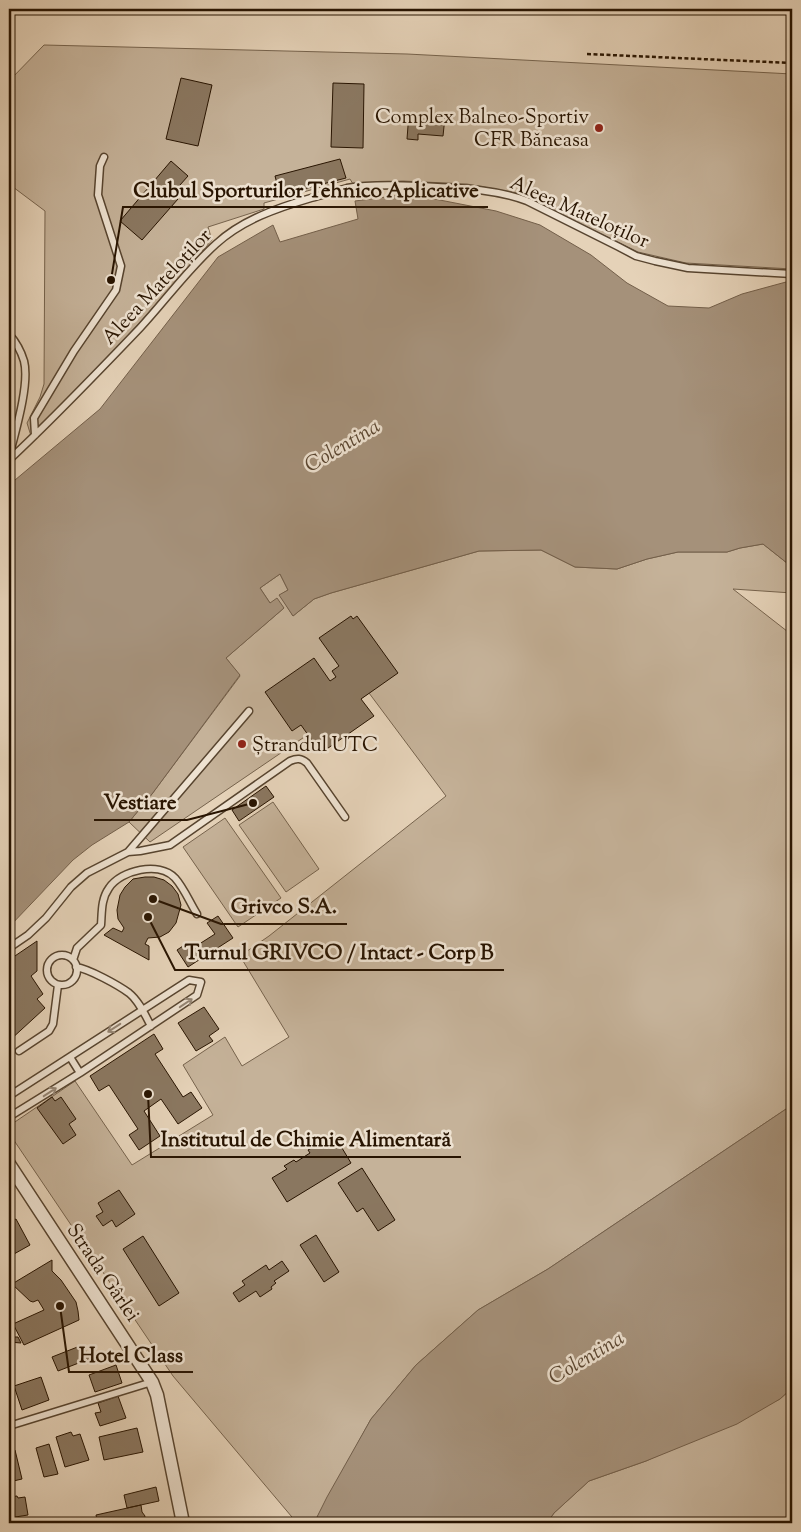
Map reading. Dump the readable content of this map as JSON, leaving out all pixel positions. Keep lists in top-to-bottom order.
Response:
{
  "streets": {
    "street": ["Strada Gârlei"],
    "lane": ["Aleea Mateloților"]
  },
  "water": ["Colentina"],
  "places": [
    "Complex Balneo-Sportiv CFR Băneasa",
    "Clubul Sporturilor Tehnico Aplicative",
    "Ștrandul UTC",
    "Vestiare",
    "Grivco S.A.",
    "Turnul GRIVCO / Intact - Corp B",
    "Institutul de Chimie Alimentară",
    "Hotel Class"
  ]
}
